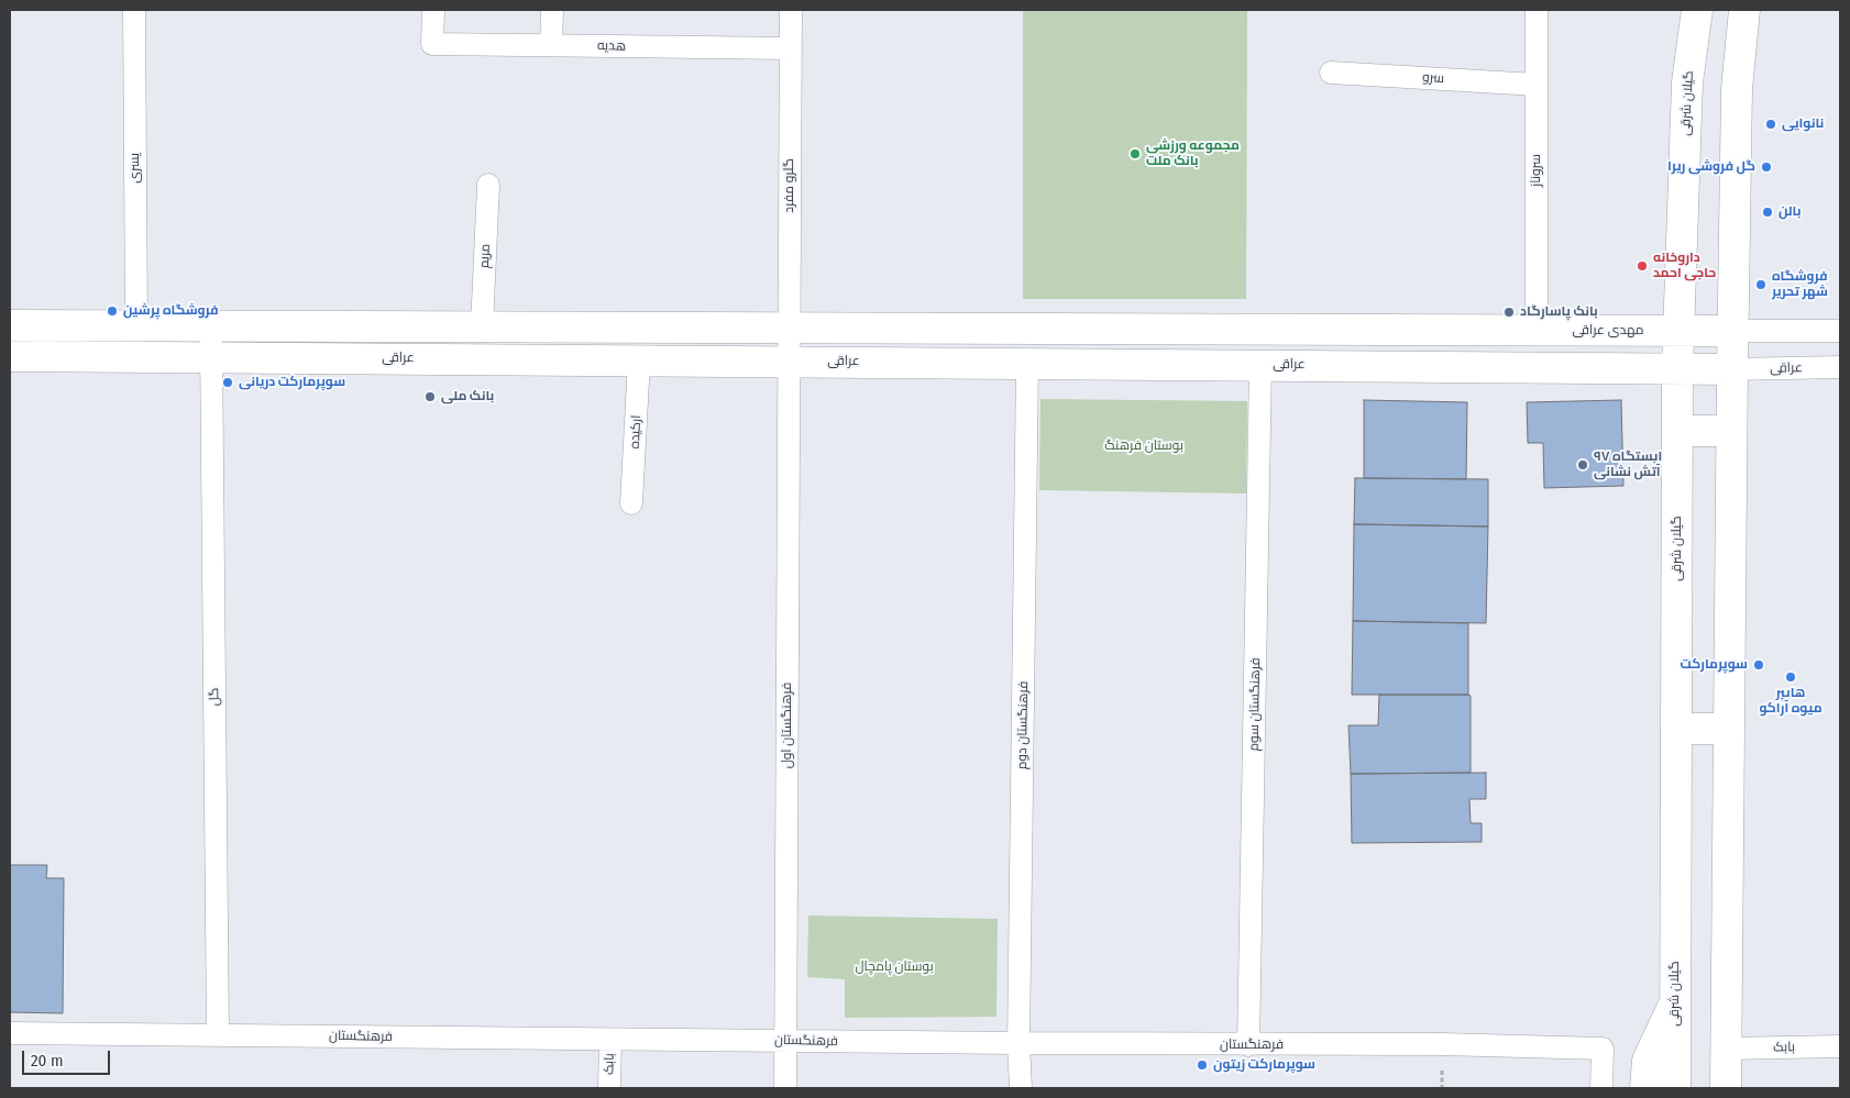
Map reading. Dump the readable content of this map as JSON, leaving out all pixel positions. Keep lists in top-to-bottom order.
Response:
{
  "streets": {
    "main road": ["گیلان شرقی", "مهدی عراقی", "عراقی"],
    "street": [
      "هدیه",
      "سرو",
      "یسری",
      "سروناز",
      "گلرو مفرد",
      "مریم",
      "ارکیده",
      "گل",
      "فرهنگستان سوم",
      "فرهنگستان اول",
      "فرهنگستان دوم",
      "فرهنگستان",
      "بابک"
    ]
  },
  "crossings": [
    ["هدیه", "گلرو مفرد"],
    ["سرو", "سروناز"],
    ["گیلان شرقی", "مهدی عراقی"],
    ["گیلان شرقی", "عراقی"],
    ["سروناز", "مهدی عراقی"],
    ["گلرو مفرد", "عراقی"],
    ["گلرو مفرد", "فرهنگستان اول"],
    ["عراقی", "ارکیده"],
    ["عراقی", "گل"],
    ["عراقی", "فرهنگستان سوم"],
    ["عراقی", "فرهنگستان اول"],
    ["عراقی", "فرهنگستان دوم"],
    ["گل", "فرهنگستان"],
    ["فرهنگستان سوم", "فرهنگستان"],
    ["فرهنگستان اول", "فرهنگستان"],
    ["فرهنگستان دوم", "فرهنگستان"],
    ["فرهنگستان", "بابک"]
  ],
  "parks": ["بوستان فرهنگ", "بوستان پامچال"],
  "places": [
    "نانوایی",
    "مجموعه ورزشی بانک ملت",
    "گل فروشی ریرا",
    "بالن",
    "داروخانه حاجی احمد",
    "فروشگاه شهر تحریر",
    "فروشگاه پرشین",
    "بانک پاسارگاد",
    "سوپرمارکت دریانی",
    "بانک ملی",
    "ایستگاه ۹۷ آتش نشانی",
    "سوپرمارکت",
    "هایپر میوه آراکو",
    "سوپرمارکت زیتون"
  ],
  "scale_bar": "20 m"
}
